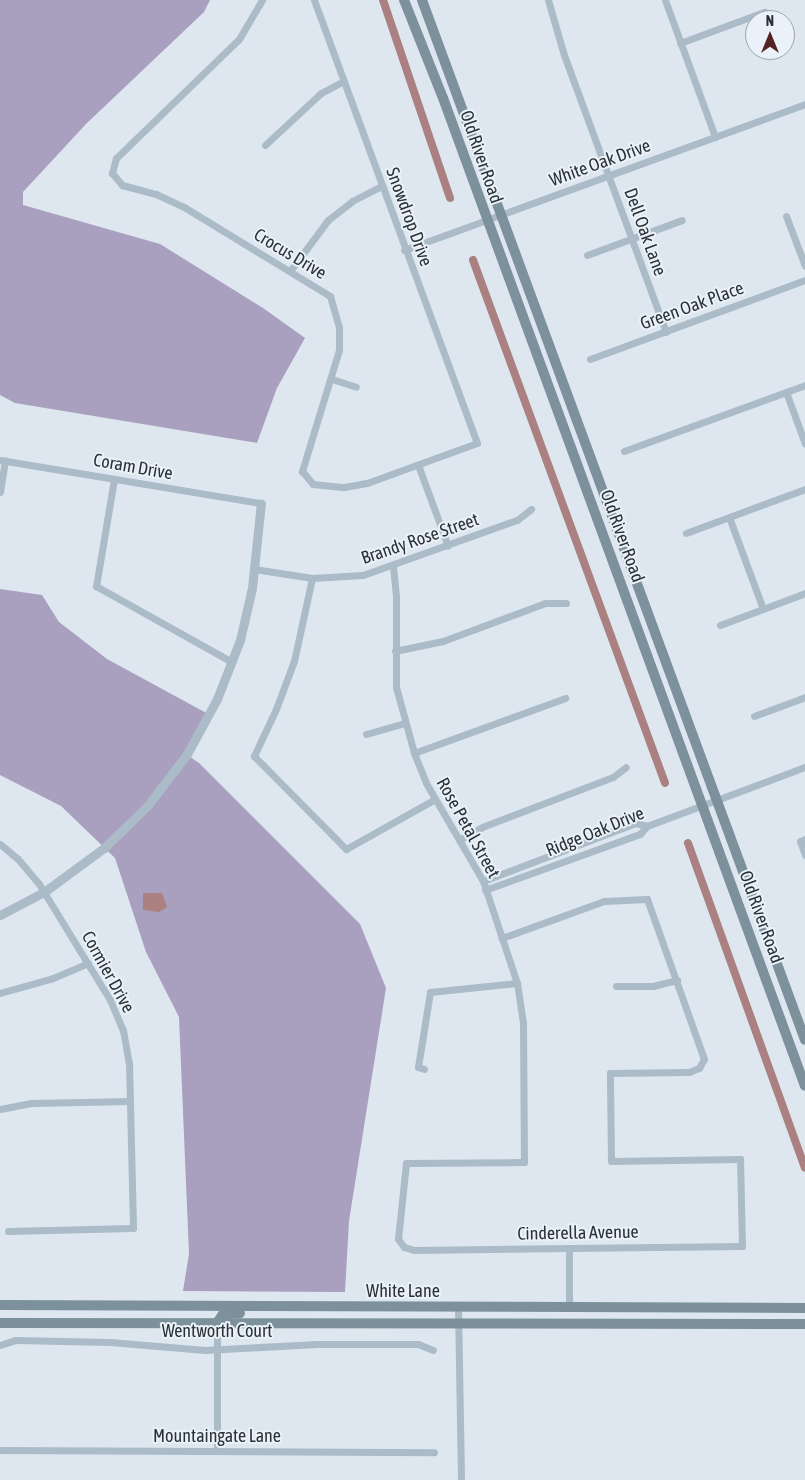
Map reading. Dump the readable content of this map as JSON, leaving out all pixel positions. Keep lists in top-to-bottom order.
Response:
{
  "streets": {
    "main road": ["Old River Road", "White Lane"],
    "street": [
      "White Oak Drive",
      "Snowdrop Drive",
      "Dell Oak Lane",
      "Crocus Drive",
      "Green Oak Place",
      "Coram Drive",
      "Brandy Rose Street",
      "Rose Petal Street",
      "Ridge Oak Drive",
      "Cormier Drive",
      "Cinderella Avenue",
      "Wentworth Court",
      "Mountaingate Lane"
    ]
  },
  "crossings": [
    ["Old River Road", "White Oak Drive"],
    ["Old River Road", "Ridge Oak Drive"],
    ["White Oak Drive", "Snowdrop Drive"],
    ["White Oak Drive", "Dell Oak Lane"],
    ["Snowdrop Drive", "Crocus Drive"],
    ["Dell Oak Lane", "Green Oak Place"],
    ["Brandy Rose Street", "Rose Petal Street"],
    ["Rose Petal Street", "Ridge Oak Drive"],
    ["Rose Petal Street", "Cinderella Avenue"]
  ],
  "north": "top"
}
